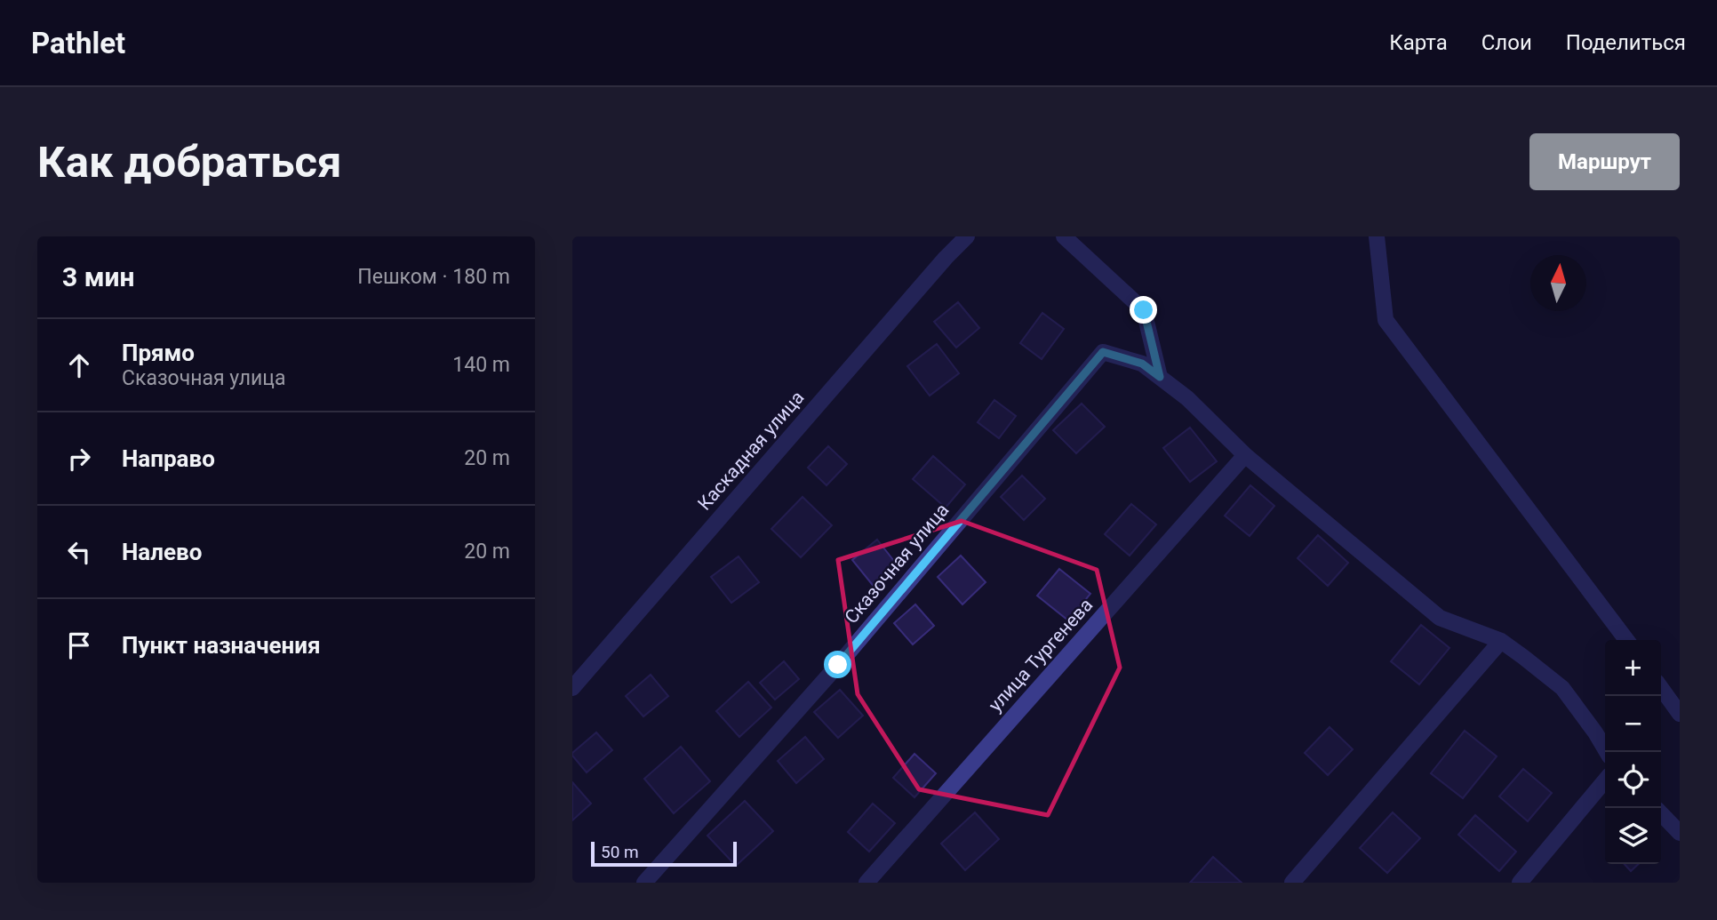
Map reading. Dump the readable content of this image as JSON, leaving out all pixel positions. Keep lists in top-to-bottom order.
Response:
{
  "streets": {
    "street": ["Каскадная улица", "Сказочная улица", "улица Тургенева"]
  },
  "scale_bar": "50 m",
  "north": "top",
  "page": {
    "header": "Pathlet",
    "nav": ["Карта", "Слои", "Поделиться"],
    "buttons": "Маршрут",
    "title": "Как добраться",
    "heading": ["3 мин", "Пешком · 180 m"],
    "list": [
      ["Прямо", "Сказочная улица", "140 m"],
      ["Направо", "20 m"],
      ["Налево", "20 m"],
      "Пункт назначения"
    ],
    "map_buttons": ["+", "−"],
    "scale": "50 m"
  }
}
